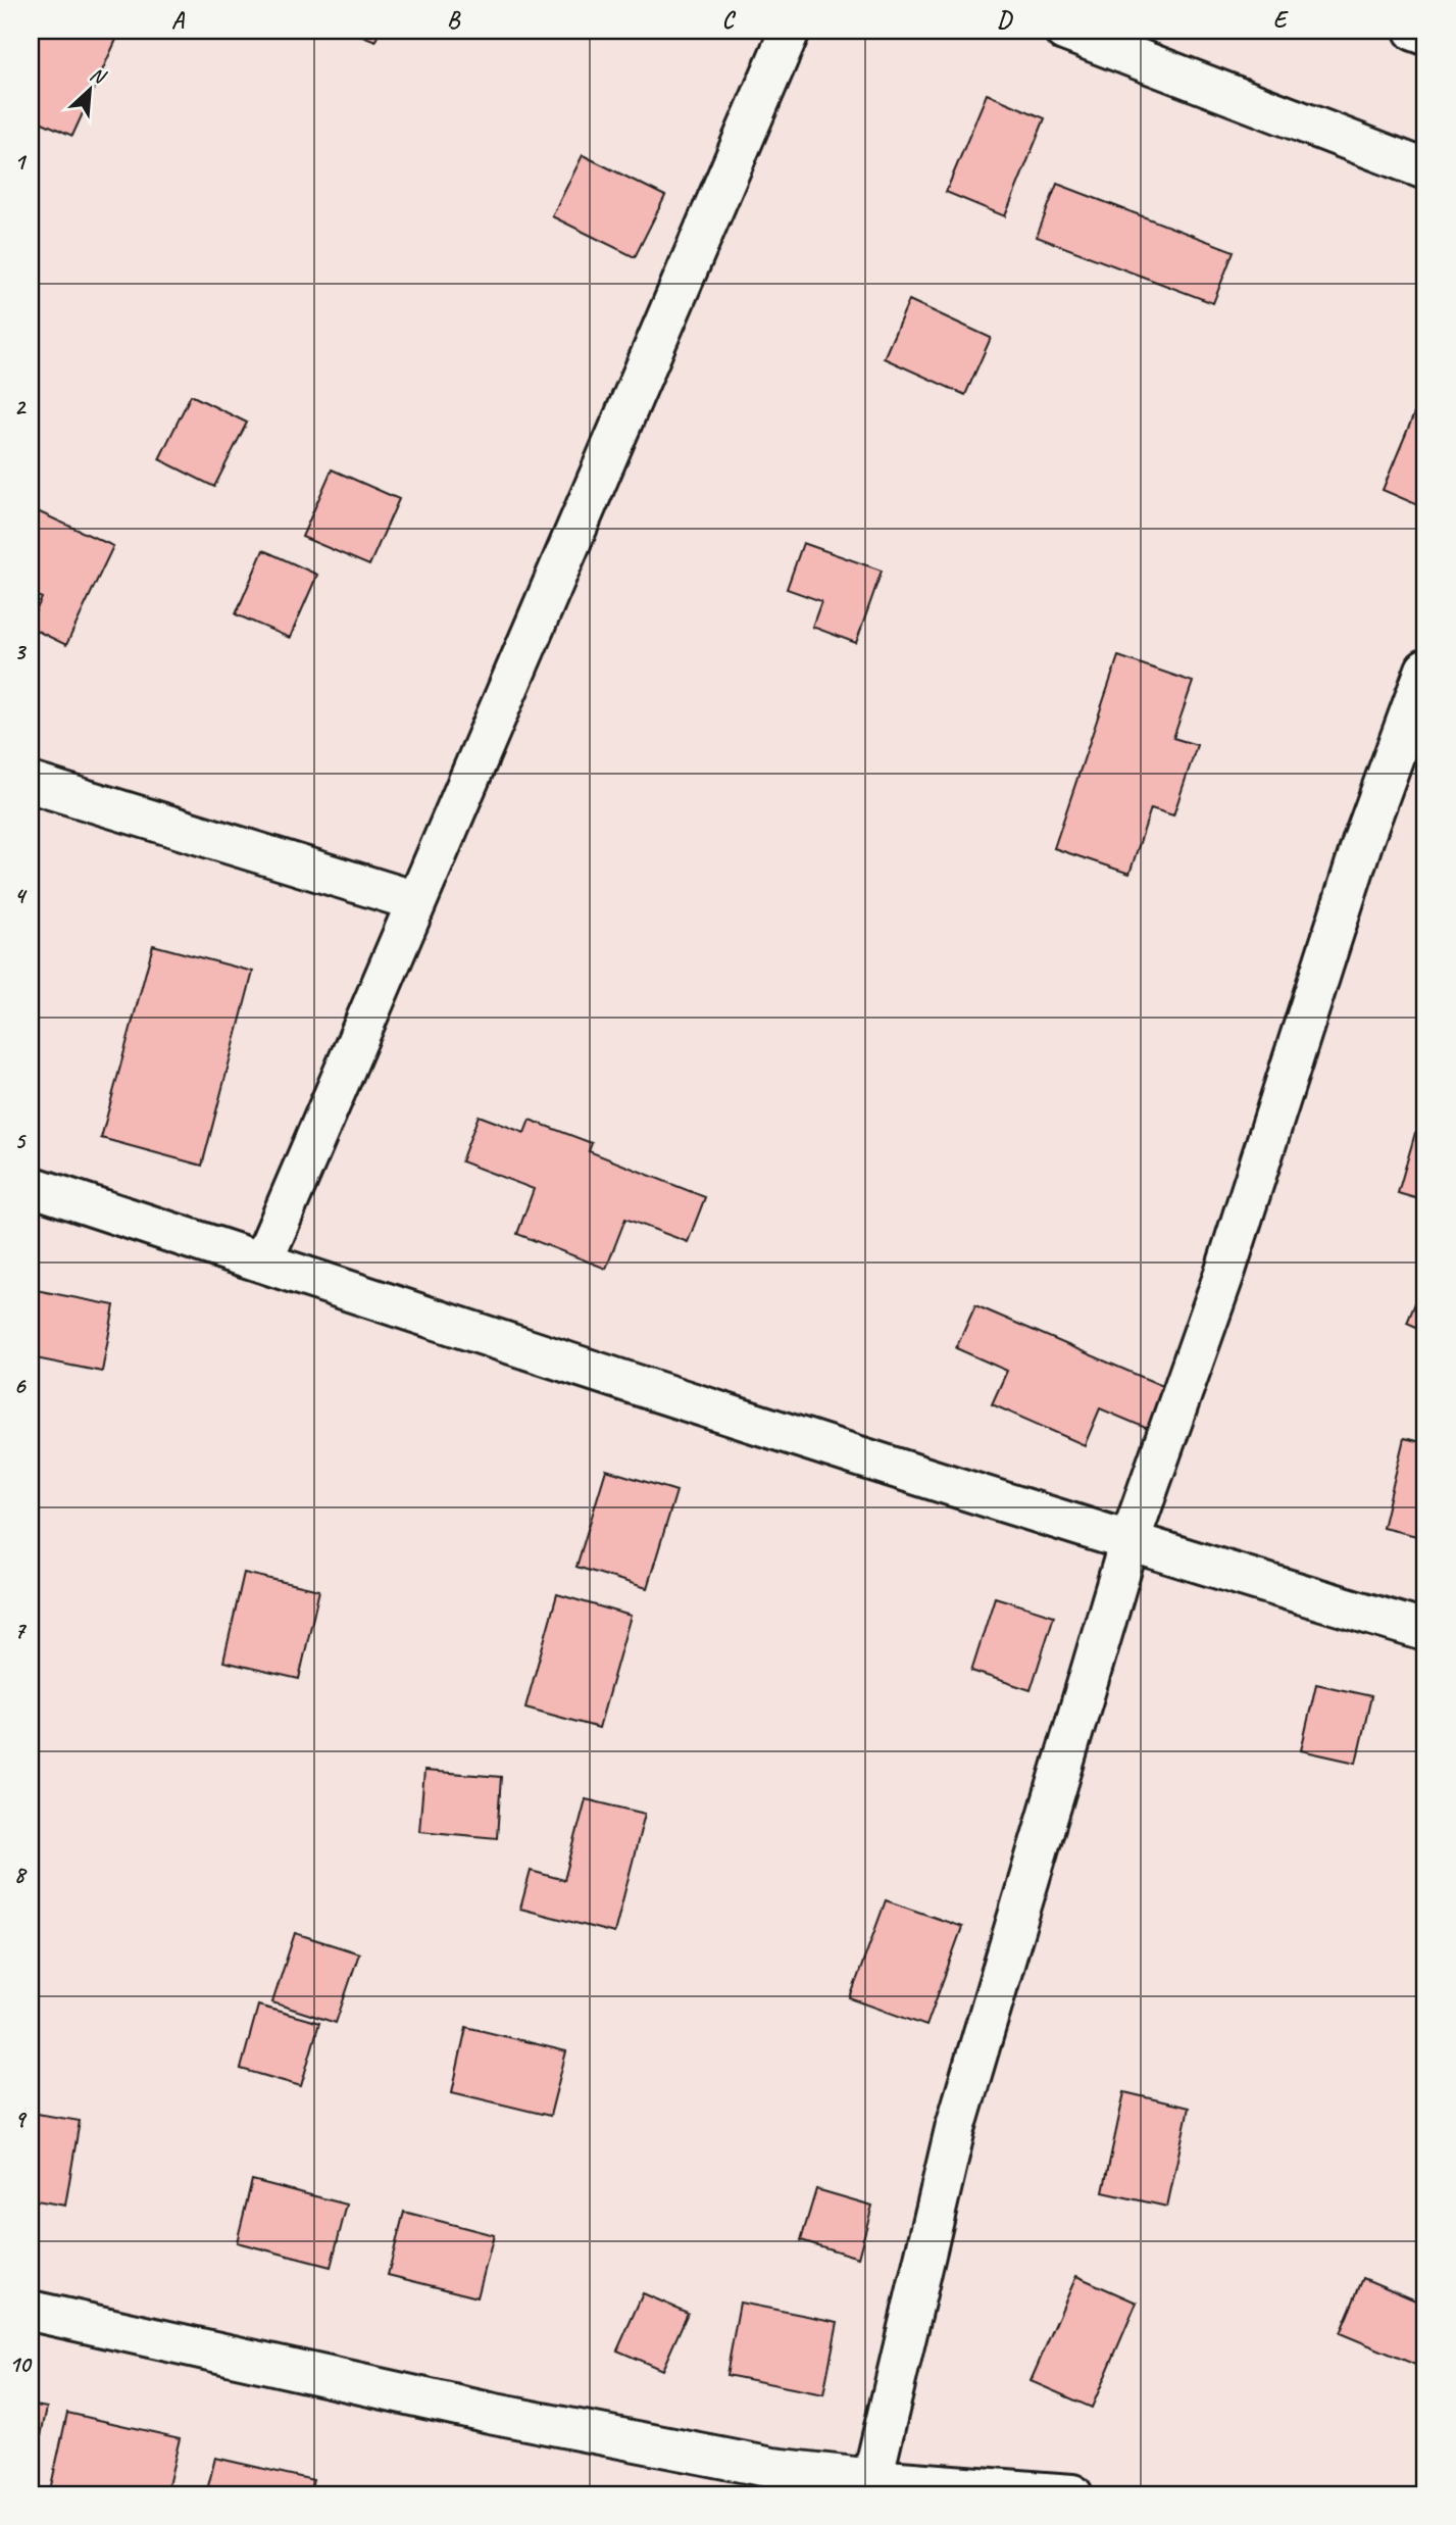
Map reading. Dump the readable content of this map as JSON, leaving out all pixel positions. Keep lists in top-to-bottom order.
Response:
{
  "north": "top right",
  "grid": {
    "columns": [
      "A",
      "B",
      "C",
      "D",
      "E"
    ],
    "rows": [
      "1",
      "2",
      "3",
      "4",
      "5",
      "6",
      "7",
      "8",
      "9",
      "10"
    ]
  }
}
